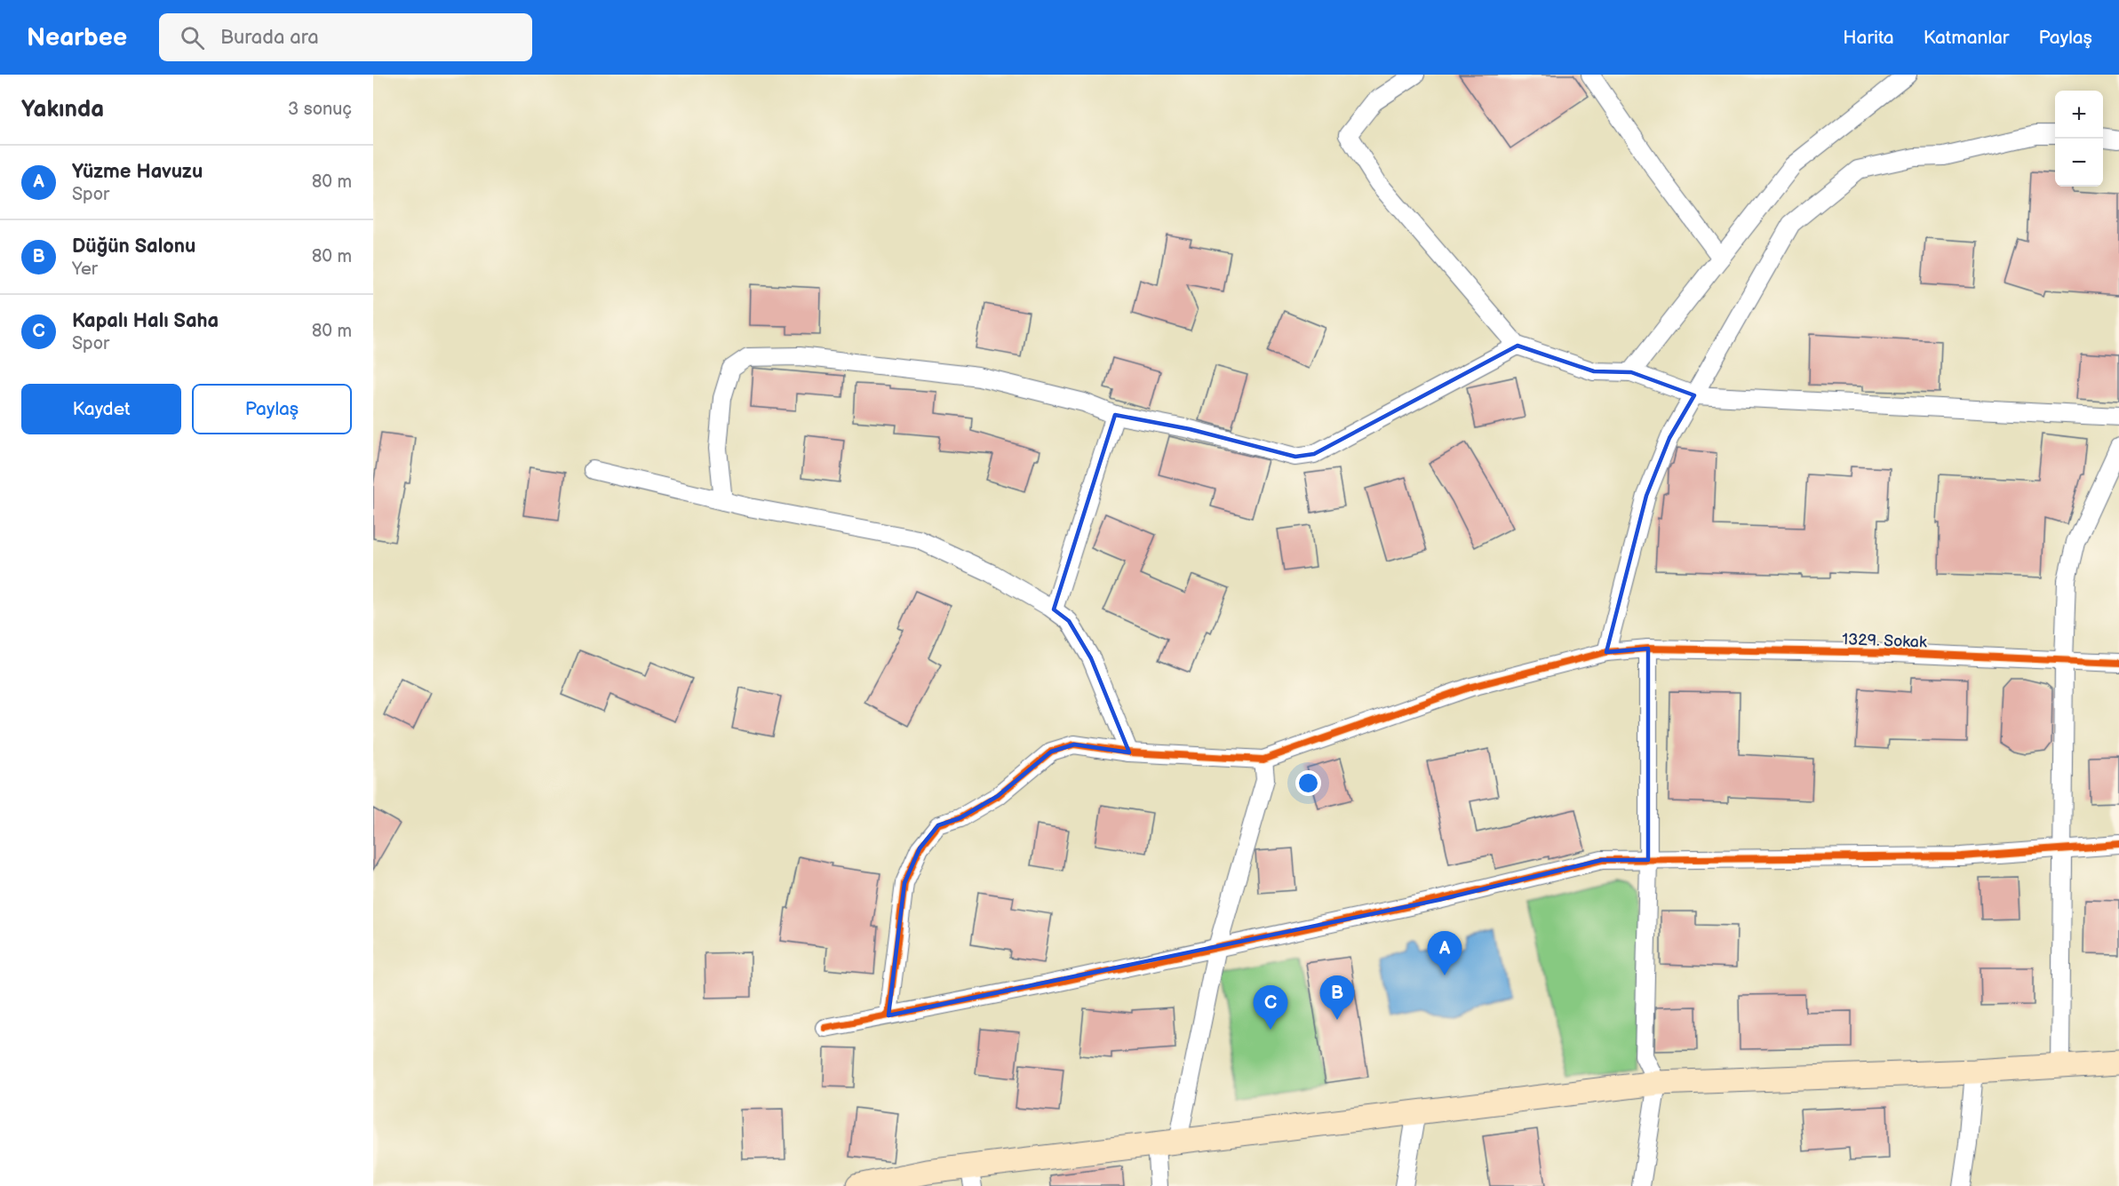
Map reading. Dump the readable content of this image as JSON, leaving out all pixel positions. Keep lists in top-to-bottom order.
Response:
{
  "streets": {
    "street": ["1329. Sokak"]
  },
  "page": {
    "header": "Nearbee",
    "search": "Burada ara",
    "nav": ["Harita", "Katmanlar", "Paylaş"],
    "heading": ["Yakında", "3 sonuç"],
    "map_buttons": ["+", "−"],
    "list": [
      {
        "mark": "A",
        "name": "Yüzme Havuzu",
        "note": "Spor",
        "value": "80 m"
      },
      {
        "mark": "B",
        "name": "Düğün Salonu",
        "note": "Yer",
        "value": "80 m"
      },
      {
        "mark": "C",
        "name": "Kapalı Halı Saha",
        "note": "Spor",
        "value": "80 m"
      }
    ],
    "buttons": ["Kaydet", "Paylaş"],
    "pins": ["A", "B", "C"]
  }
}
